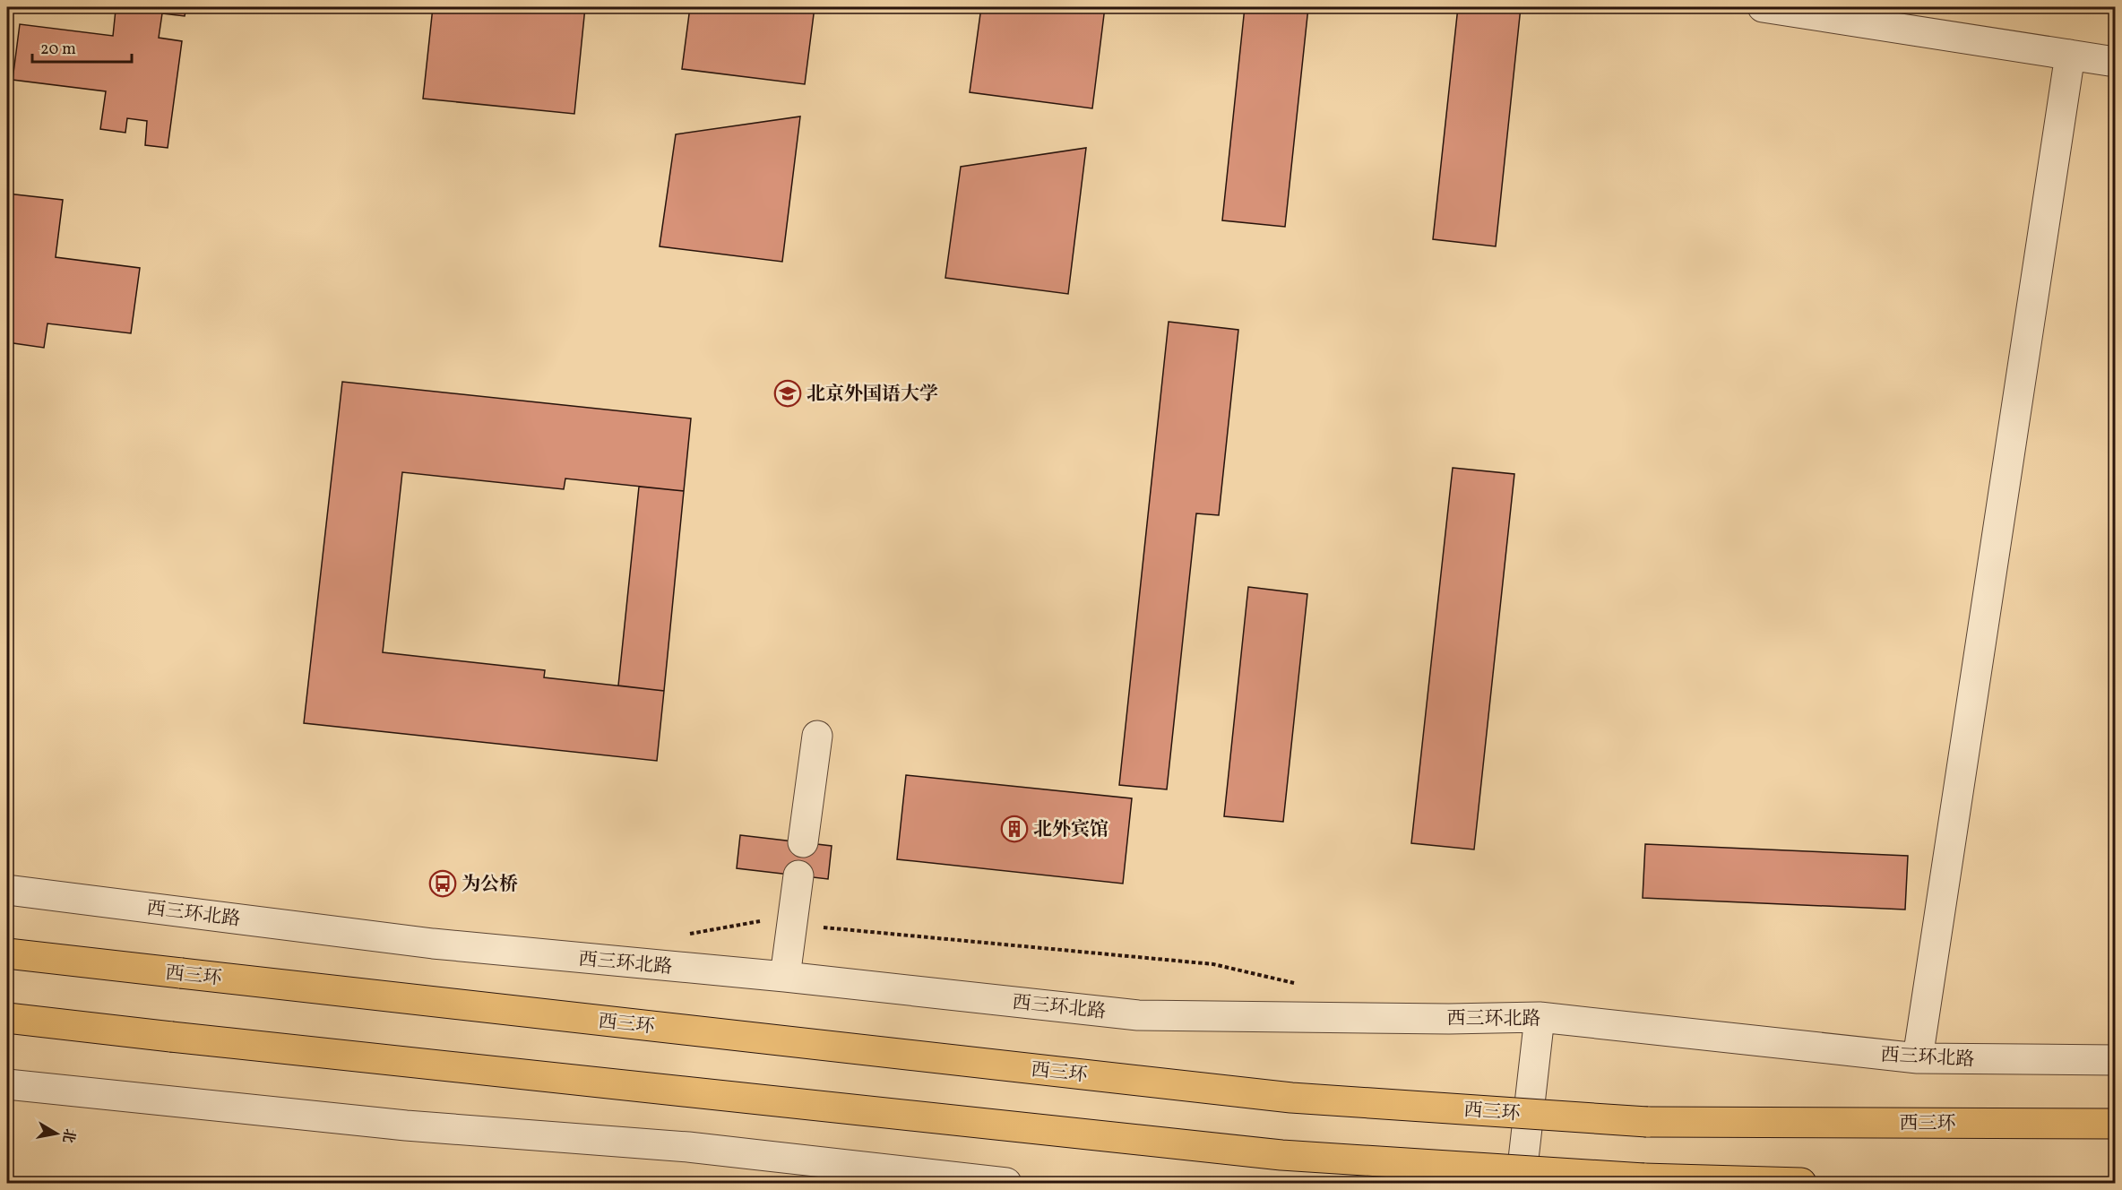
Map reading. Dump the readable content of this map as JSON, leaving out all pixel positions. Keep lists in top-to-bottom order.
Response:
{
  "streets": {
    "highway": ["西三环"],
    "street": ["西三环北路"]
  },
  "places": {
    "school or university": ["北京外国语大学"],
    "building": ["北外宾馆"],
    "bus stop": ["为公桥"]
  },
  "scale_bar": "20 m",
  "north": "right"
}
